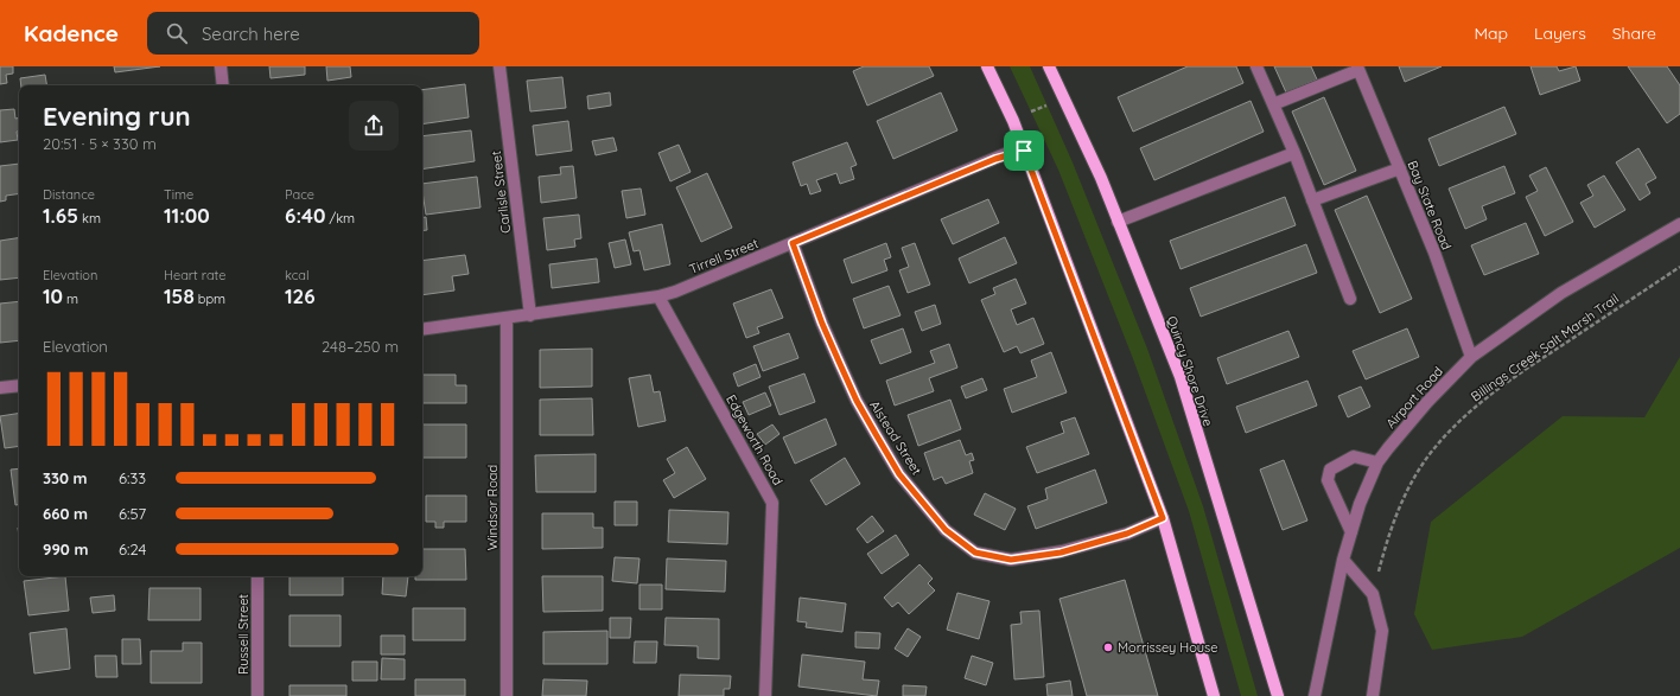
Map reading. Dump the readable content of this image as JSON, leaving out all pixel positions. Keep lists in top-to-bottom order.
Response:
{
  "streets": {
    "main road": ["Quincy Shore Drive"],
    "street": [
      "Carlisle Street",
      "Bay State Road",
      "Tirrell Street",
      "Airport Road",
      "Alstead Street",
      "Edgeworth Road",
      "Windsor Road",
      "Russell Street"
    ],
    "path": ["Billings Creek Salt Marsh Trail"]
  },
  "crossings": [
    ["Carlisle Street", "Tirrell Street"],
    ["Bay State Road", "Airport Road"],
    ["Tirrell Street", "Alstead Street"],
    ["Tirrell Street", "Edgeworth Road"],
    ["Tirrell Street", "Windsor Road"]
  ],
  "places": ["Morrissey House"],
  "page": {
    "header": "Kadence",
    "search": "Search here",
    "nav": ["Map", "Layers", "Share"],
    "heading": ["Evening run", "20:51 · 5 × 330 m"],
    "stats": [
      ["Distance", "1.65 km"],
      ["Time", "11:00"],
      ["Pace", "6:40 /km"],
      ["Elevation", "10 m"],
      ["Heart rate", "158 bpm"],
      ["kcal", "126"]
    ],
    "chart": ["Elevation", "248–250 m"],
    "list": [
      {
        "name": "330 m",
        "note": "6:33"
      },
      {
        "name": "660 m",
        "note": "6:57"
      },
      {
        "name": "990 m",
        "note": "6:24"
      }
    ]
  }
}
